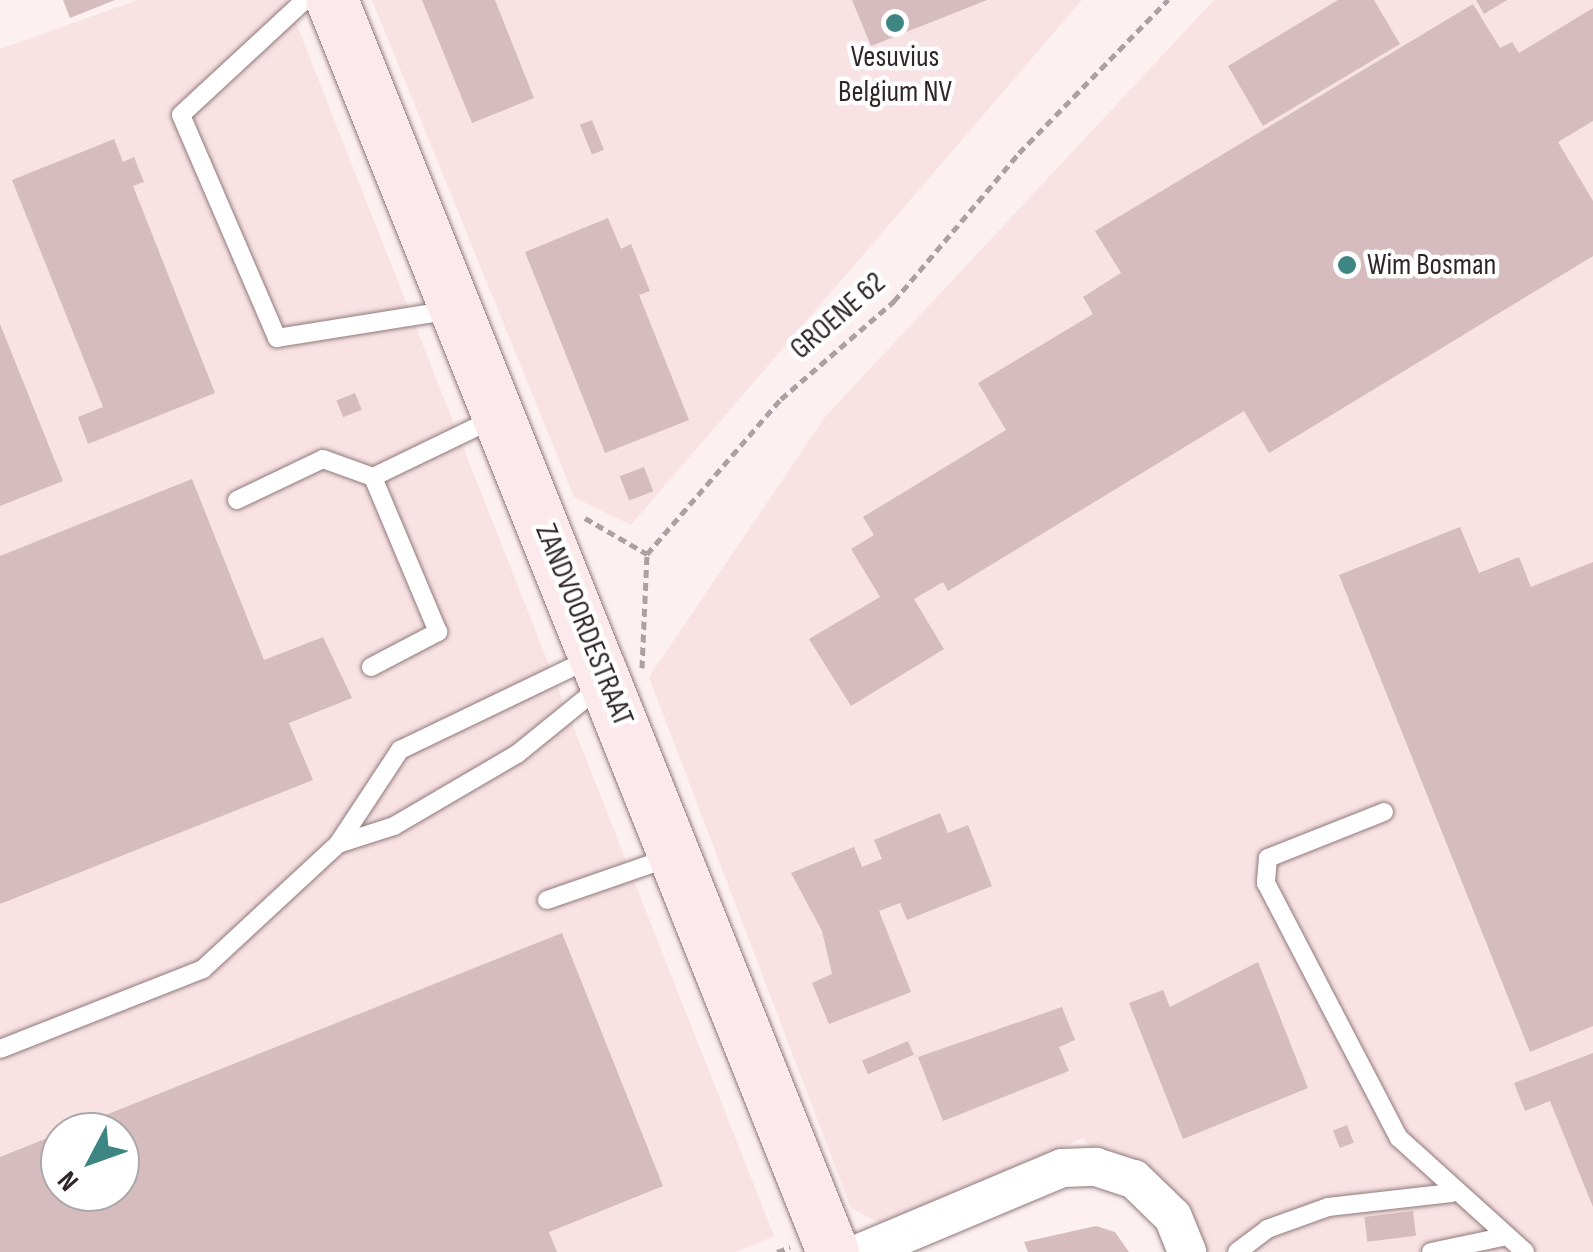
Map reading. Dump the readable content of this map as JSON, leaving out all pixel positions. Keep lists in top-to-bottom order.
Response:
{
  "streets": {
    "main road": ["ZANDVOORDESTRAAT"],
    "path": ["GROENE 62"]
  },
  "places": ["Vesuvius Belgium NV", "Wim Bosman"],
  "north": "bottom left"
}
